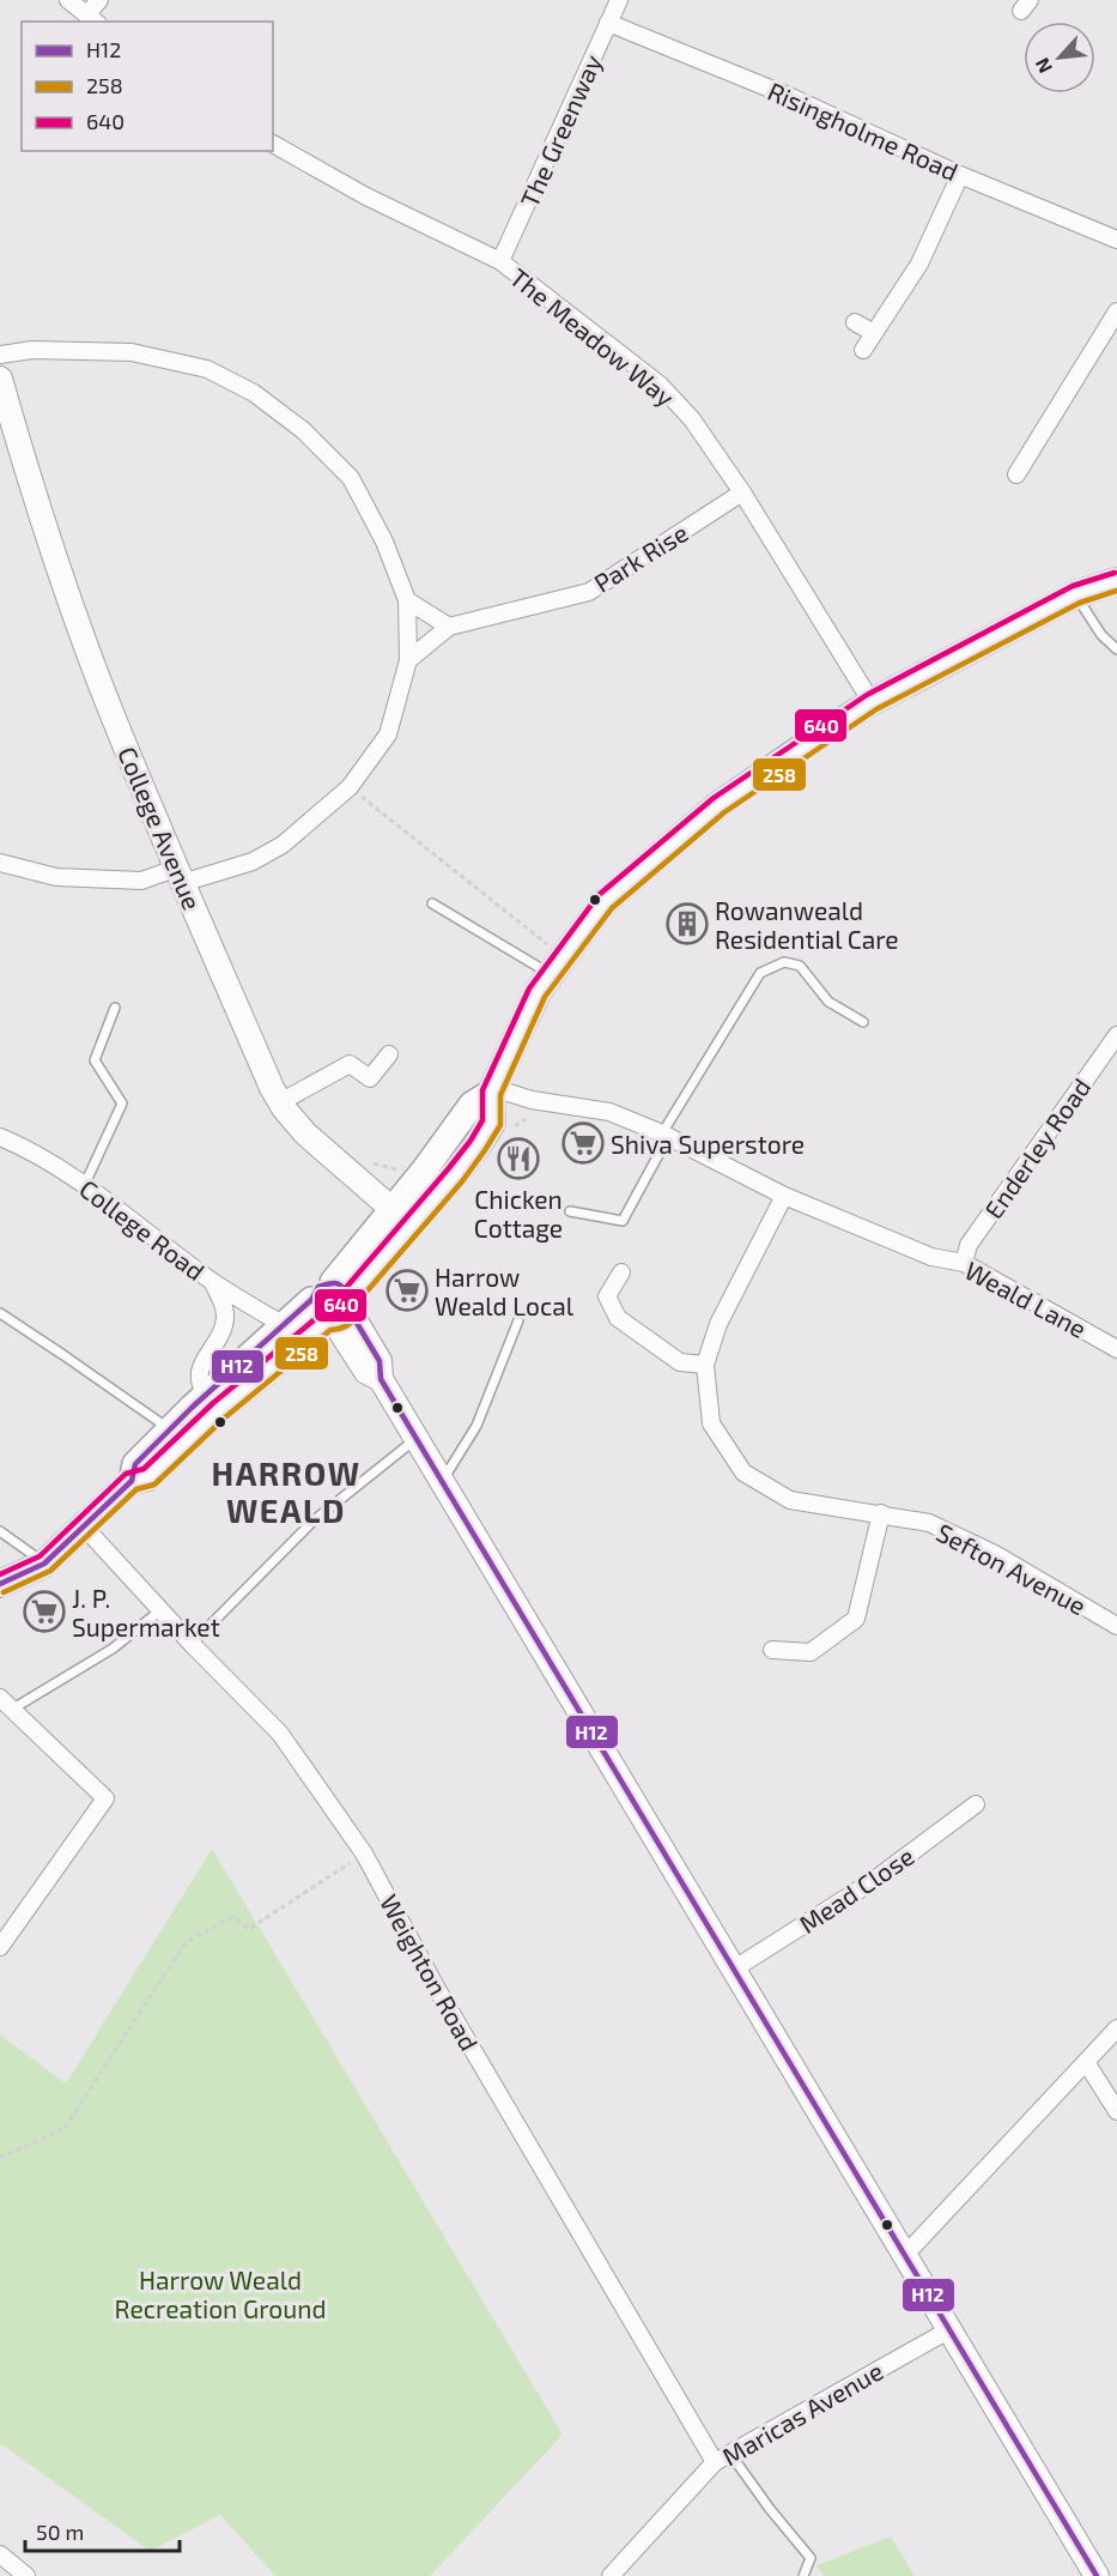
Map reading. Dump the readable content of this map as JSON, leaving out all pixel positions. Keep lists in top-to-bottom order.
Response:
{
  "streets": {
    "street": [
      "The Greenway",
      "Risingholme Road",
      "The Meadow Way",
      "Park Rise",
      "College Avenue",
      "Enderley Road",
      "College Road",
      "Weald Lane",
      "Sefton Avenue",
      "Mead Close",
      "Weighton Road",
      "Maricas Avenue"
    ]
  },
  "crossings": [
    ["The Greenway", "Risingholme Road"],
    ["The Greenway", "The Meadow Way"],
    ["The Meadow Way", "Park Rise"],
    ["Enderley Road", "Weald Lane"],
    ["Weald Lane", "Sefton Avenue"],
    ["Weighton Road", "Maricas Avenue"]
  ],
  "districts": ["HARROW WEALD"],
  "parks": ["Harrow Weald Recreation Ground"],
  "places": {
    "building": ["Rowanweald Residential Care"],
    "supermarket": ["Shiva Superstore", "Harrow Weald Local", "J. P. Supermarket"],
    "restaurant": ["Chicken Cottage"]
  },
  "lines": ["transit line 640", "transit line 258", "transit line H12"],
  "legend": ["H12", "258", "640"],
  "scale_bar": "50 m",
  "north": "bottom left"
}
